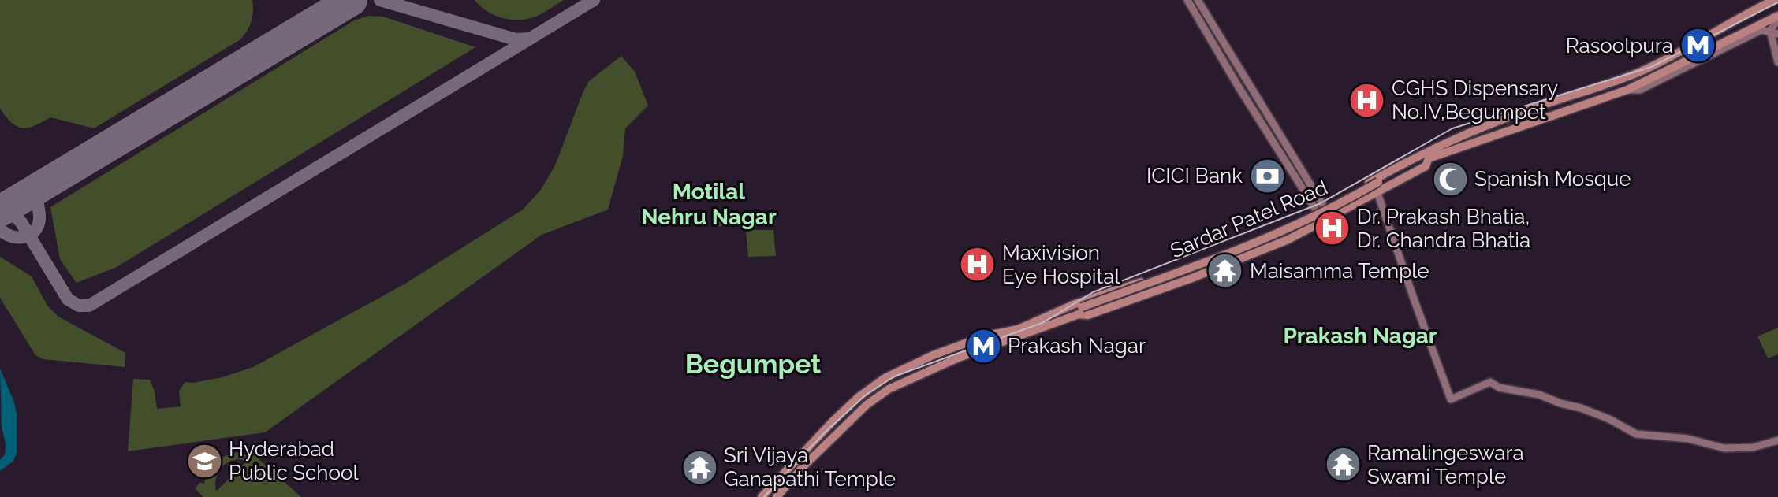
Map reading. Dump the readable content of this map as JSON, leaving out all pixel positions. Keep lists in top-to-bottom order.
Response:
{
  "streets": {
    "main road": ["Sardar Patel Road"]
  },
  "districts": ["Motilal Nehru Nagar", "Prakash Nagar", "Begumpet"],
  "places": {
    "metro station": ["Rasoolpura", "Prakash Nagar"],
    "hospital": ["CGHS Dispensary No.IV,Begumpet", "Dr. Prakash Bhatia, Dr. Chandra Bhatia", "Maxivision Eye Hospital"],
    "bank": ["ICICI Bank"],
    "mosque": ["Spanish Mosque"],
    "temple": ["Maisamma Temple", "Ramalingeswara Swami Temple", "Sri Vijaya Ganapathi Temple"],
    "school or university": ["Hyderabad Public School"]
  }
}
